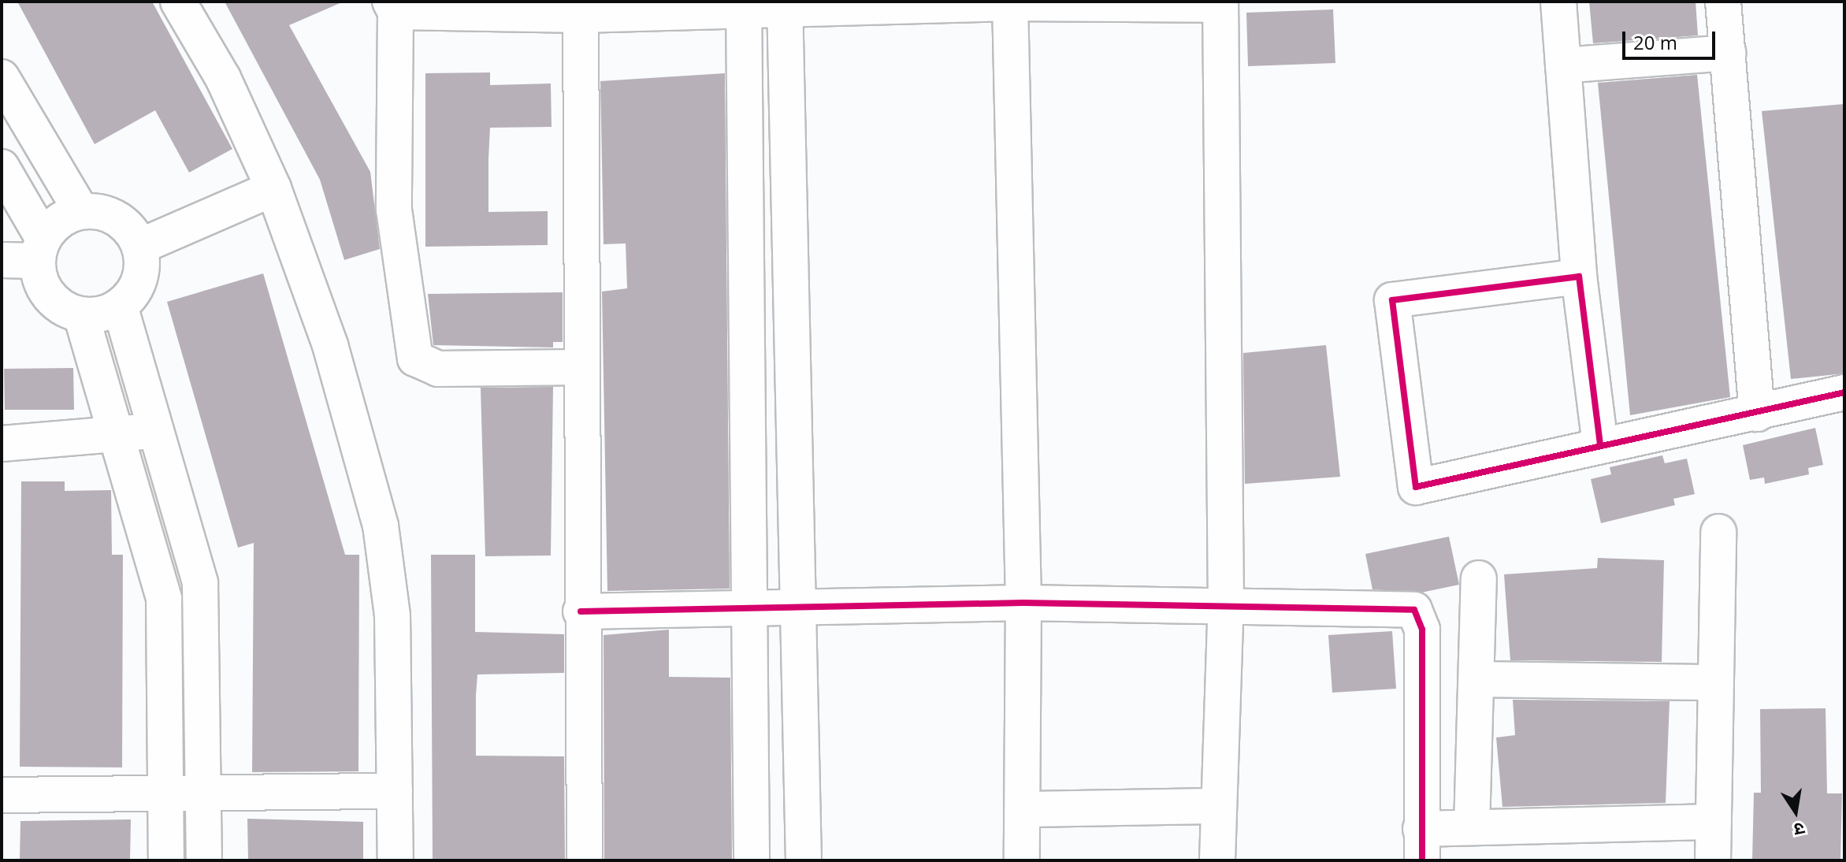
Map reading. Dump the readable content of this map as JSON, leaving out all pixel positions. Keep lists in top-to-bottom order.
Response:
{
  "scale_bar": "20 m",
  "north": "bottom"
}
